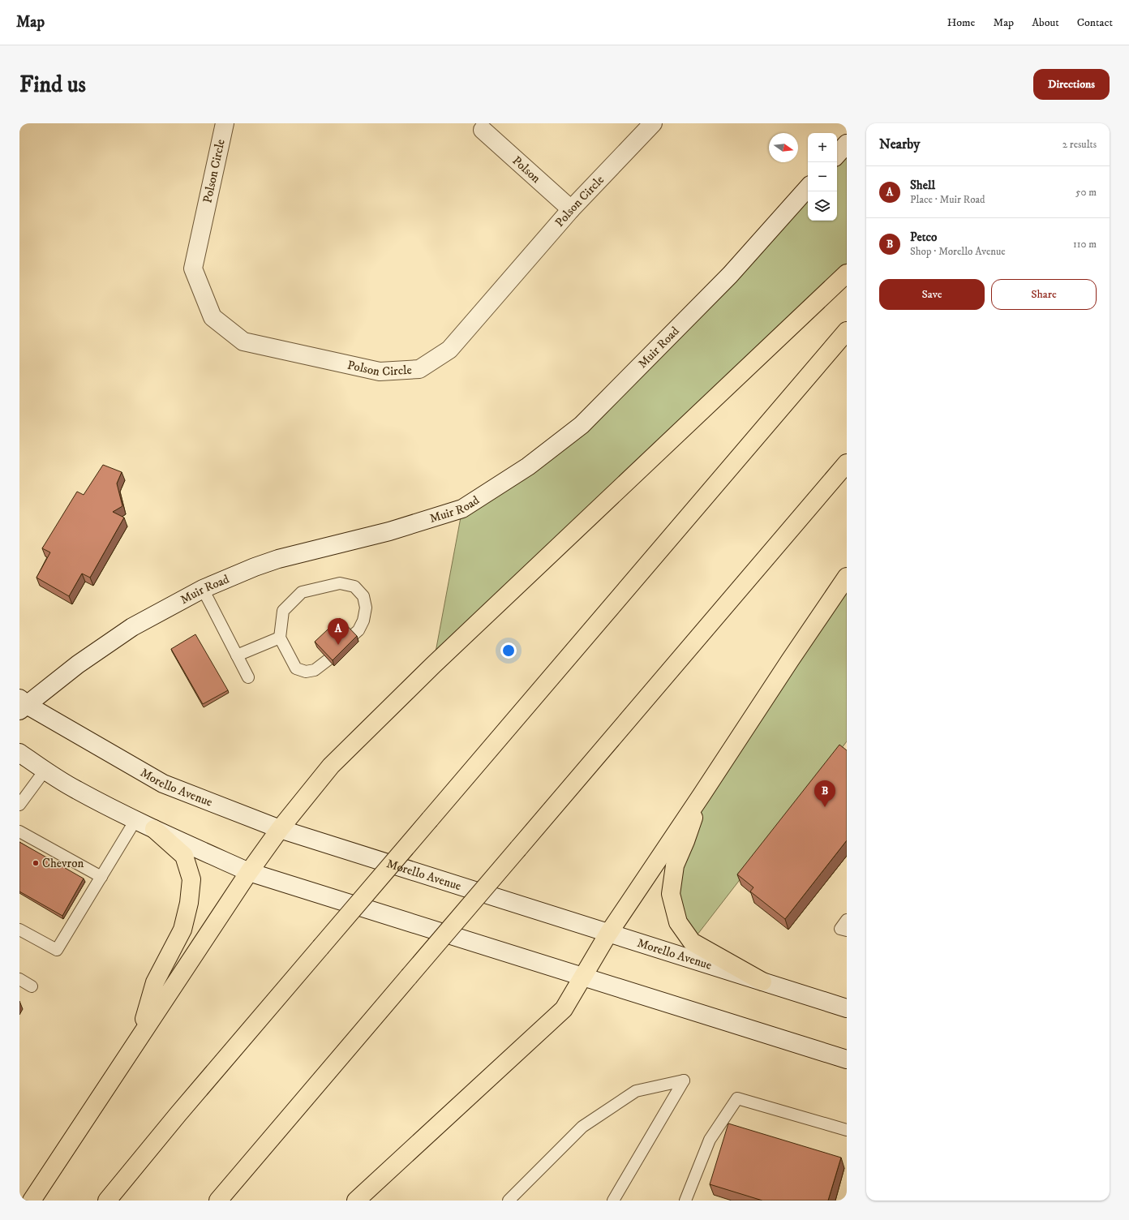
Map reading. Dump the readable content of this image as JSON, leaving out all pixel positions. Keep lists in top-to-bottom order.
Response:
{
  "streets": {
    "street": [
      "Polson",
      "Polson Circle",
      "Muir Road",
      "Morello Avenue"
    ]
  },
  "crossings": [
    ["Polson", "Polson Circle"],
    ["Muir Road", "Morello Avenue"]
  ],
  "places": ["Chevron"],
  "north": "right",
  "page": {
    "header": "Map",
    "nav": [
      "Home",
      "Map",
      "About",
      "Contact"
    ],
    "buttons": [
      "Directions",
      ["Save", "Share"]
    ],
    "title": "Find us",
    "heading": ["Nearby", "2 results"],
    "map_buttons": ["+", "−"],
    "list": [
      {
        "mark": "A",
        "name": "Shell",
        "note": "Place · Muir Road",
        "value": "50 m"
      },
      {
        "mark": "B",
        "name": "Petco",
        "note": "Shop · Morello Avenue",
        "value": "110 m"
      }
    ],
    "pins": ["A", "B"]
  }
}
